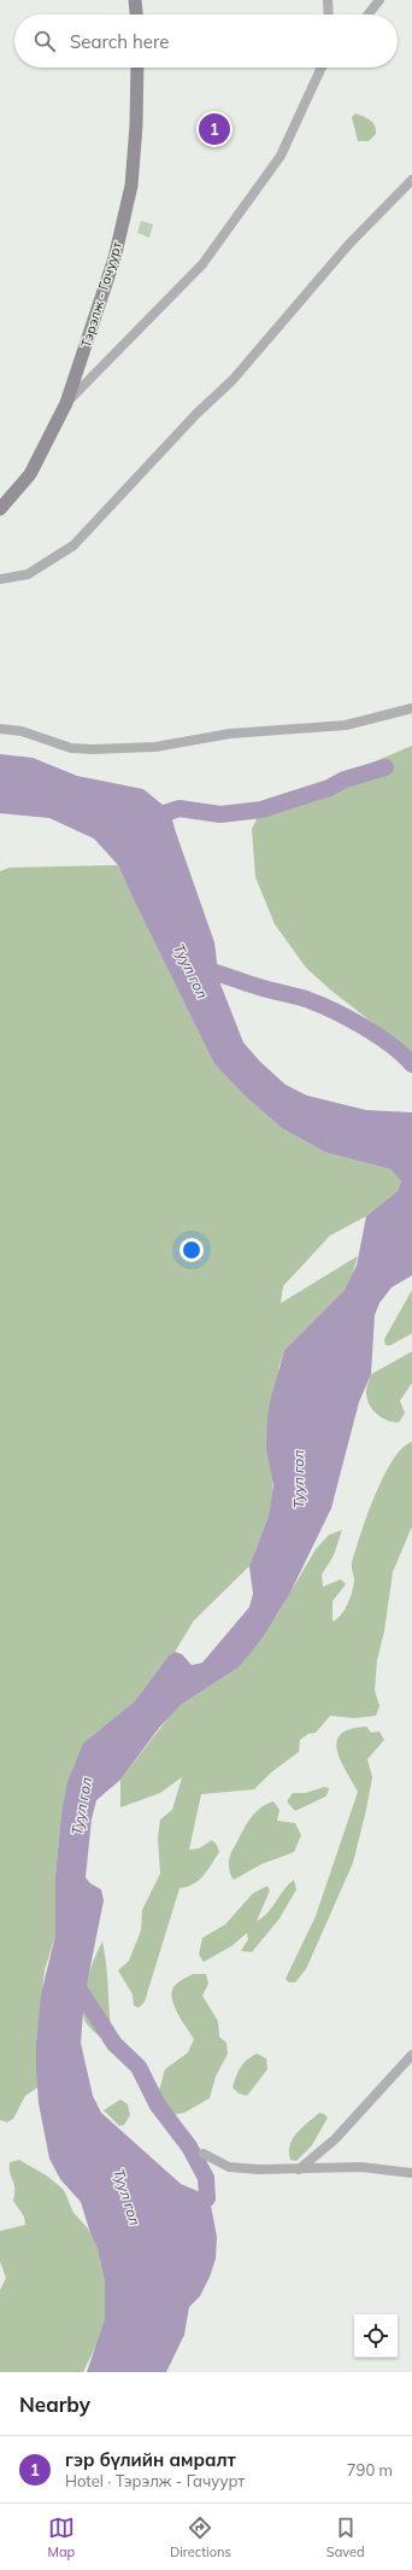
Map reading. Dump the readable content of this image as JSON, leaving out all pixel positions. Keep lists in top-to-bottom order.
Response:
{
  "streets": {
    "main road": ["Тэрэлж - Гачуурт"]
  },
  "water": ["Туул гол"],
  "page": {
    "search": "Search here",
    "pins": "1",
    "heading": "Nearby",
    "list": [
      {
        "mark": "1",
        "name": "гэр бүлийн амралт",
        "note": "Hotel · Тэрэлж - Гачуурт",
        "value": "790 m"
      }
    ],
    "nav": ["Map", "Directions", "Saved"]
  }
}
